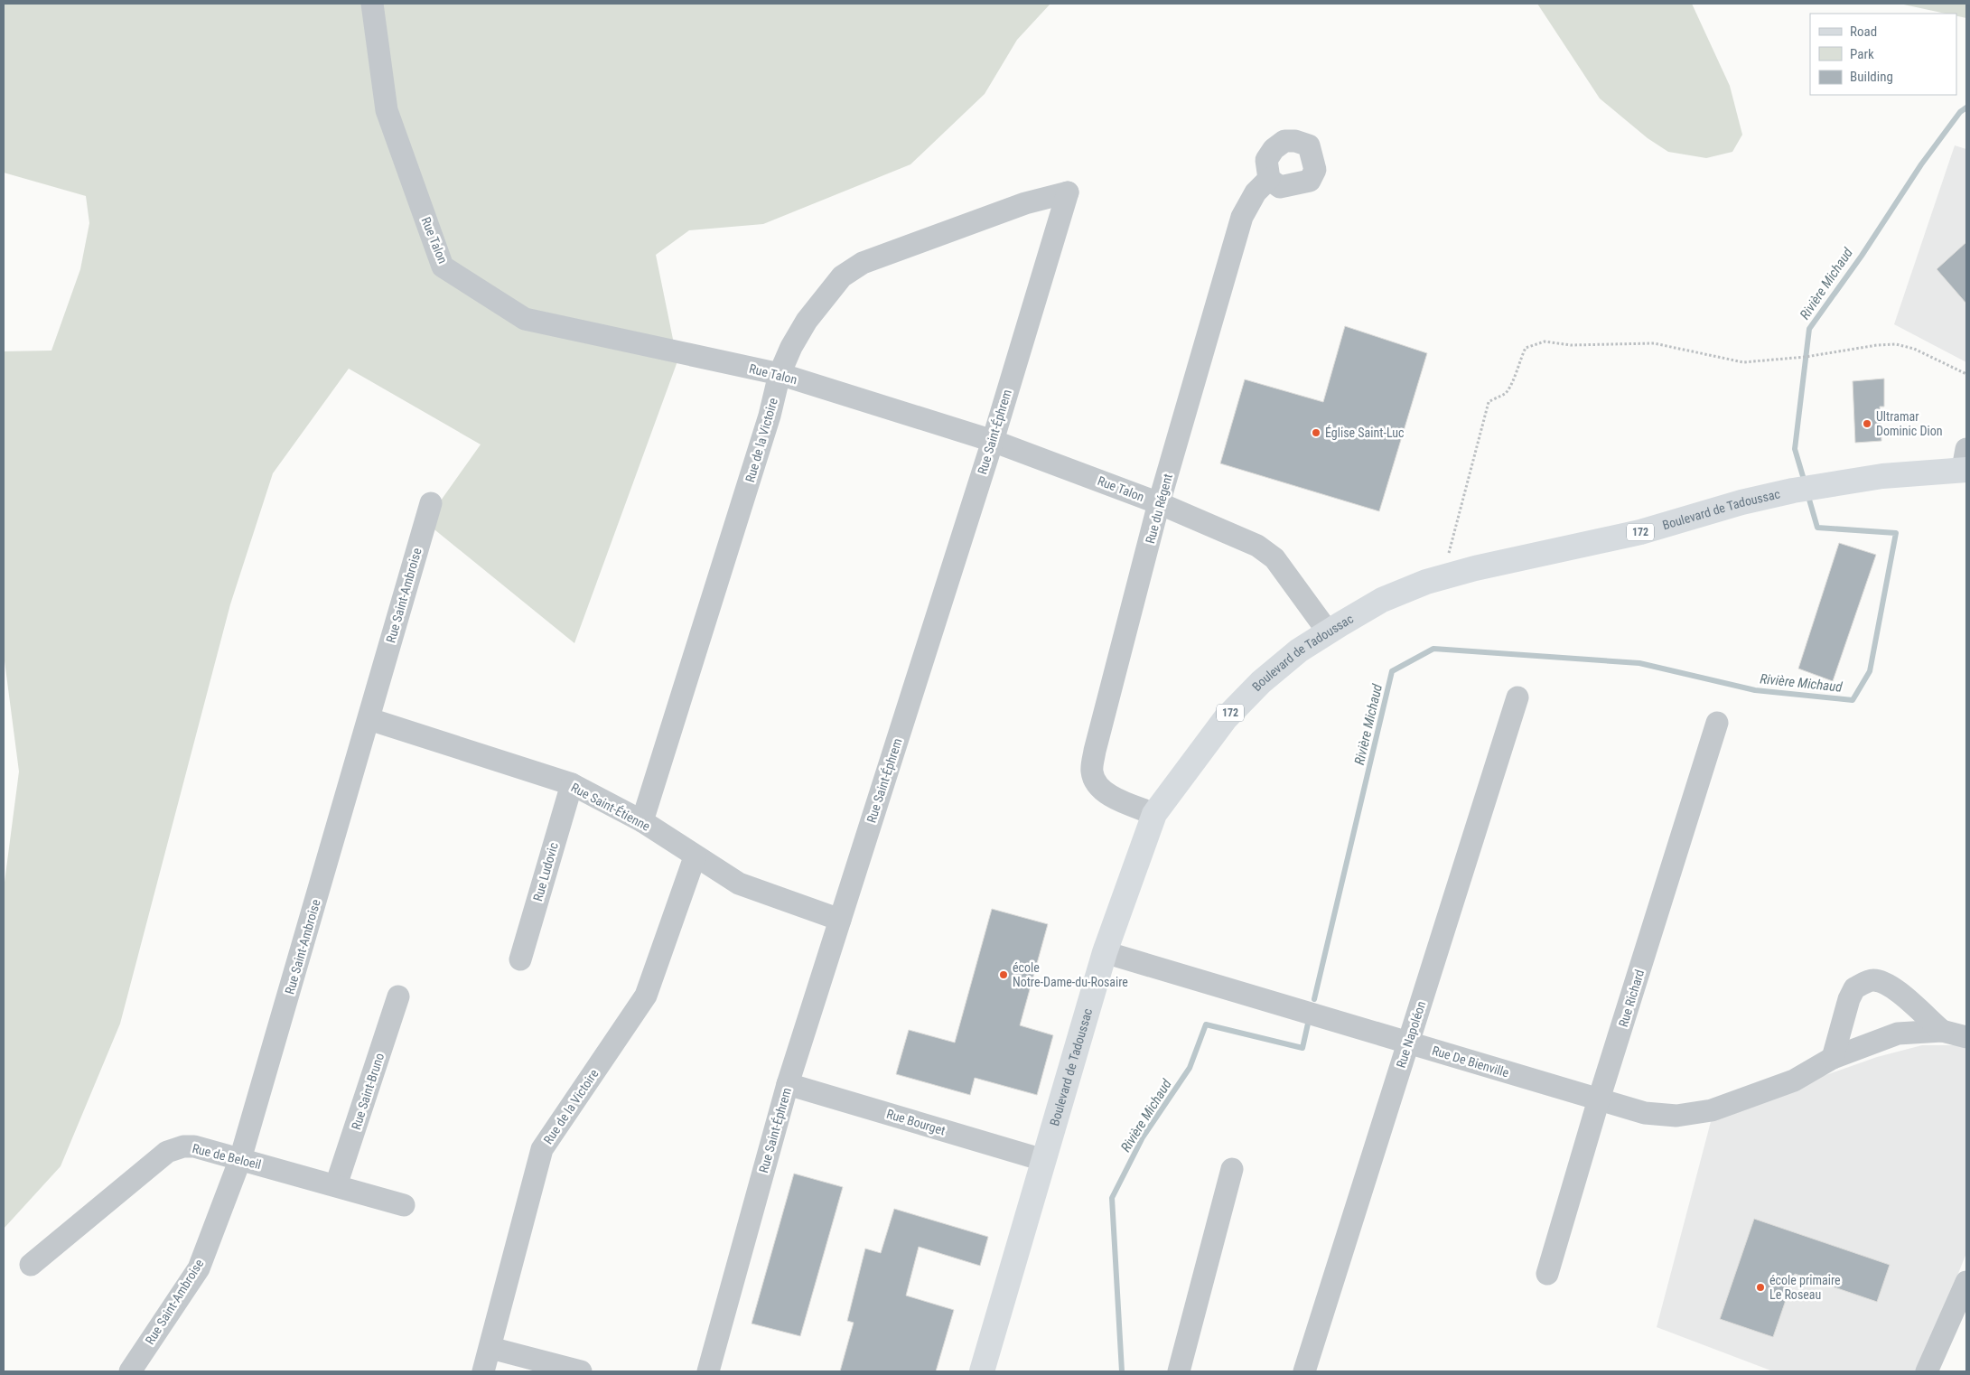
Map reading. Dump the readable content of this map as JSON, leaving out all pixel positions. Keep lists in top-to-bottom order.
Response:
{
  "streets": {
    "main road": ["Boulevard de Tadoussac", "172"],
    "street": [
      "Rue Talon",
      "Rue Saint-Éphrem",
      "Rue de la Victoire",
      "Rue du Régent",
      "Rue Saint-Ambroise",
      "Rue Saint-Étienne",
      "Rue Ludovic",
      "Rue Richard",
      "Rue Napoléon",
      "Rue De Bienville",
      "Rue Saint-Bruno",
      "Rue Bourget",
      "Rue de Beloeil"
    ]
  },
  "crossings": [
    ["Rue Talon", "Rue Saint-Éphrem"],
    ["Rue Talon", "Rue de la Victoire"],
    ["Rue Talon", "Rue du Régent"],
    ["Rue Talon", "Boulevard de Tadoussac"],
    ["Rue Saint-Éphrem", "Rue de la Victoire"],
    ["Rue Saint-Éphrem", "Rue Saint-Étienne"],
    ["Rue Saint-Éphrem", "Rue Bourget"],
    ["Rue de la Victoire", "Rue Saint-Étienne"],
    ["Rue du Régent", "Boulevard de Tadoussac"],
    ["Boulevard de Tadoussac", "Rue De Bienville"],
    ["Boulevard de Tadoussac", "Rue Bourget"],
    ["Rue Saint-Ambroise", "Rue Saint-Étienne"],
    ["Rue Saint-Ambroise", "Rue de Beloeil"],
    ["Rue Saint-Étienne", "Rue Ludovic"],
    ["Rue Richard", "Rue De Bienville"],
    ["Rue Napoléon", "Rue De Bienville"],
    ["Rue Saint-Bruno", "Rue de Beloeil"]
  ],
  "water": ["Rivière Michaud"],
  "places": [
    "Ultramar Dominic Dion",
    "Église Saint-Luc",
    "école Notre-Dame-du-Rosaire",
    "école primaire Le Roseau"
  ],
  "legend": ["Road", "Park", "Building"]
}
